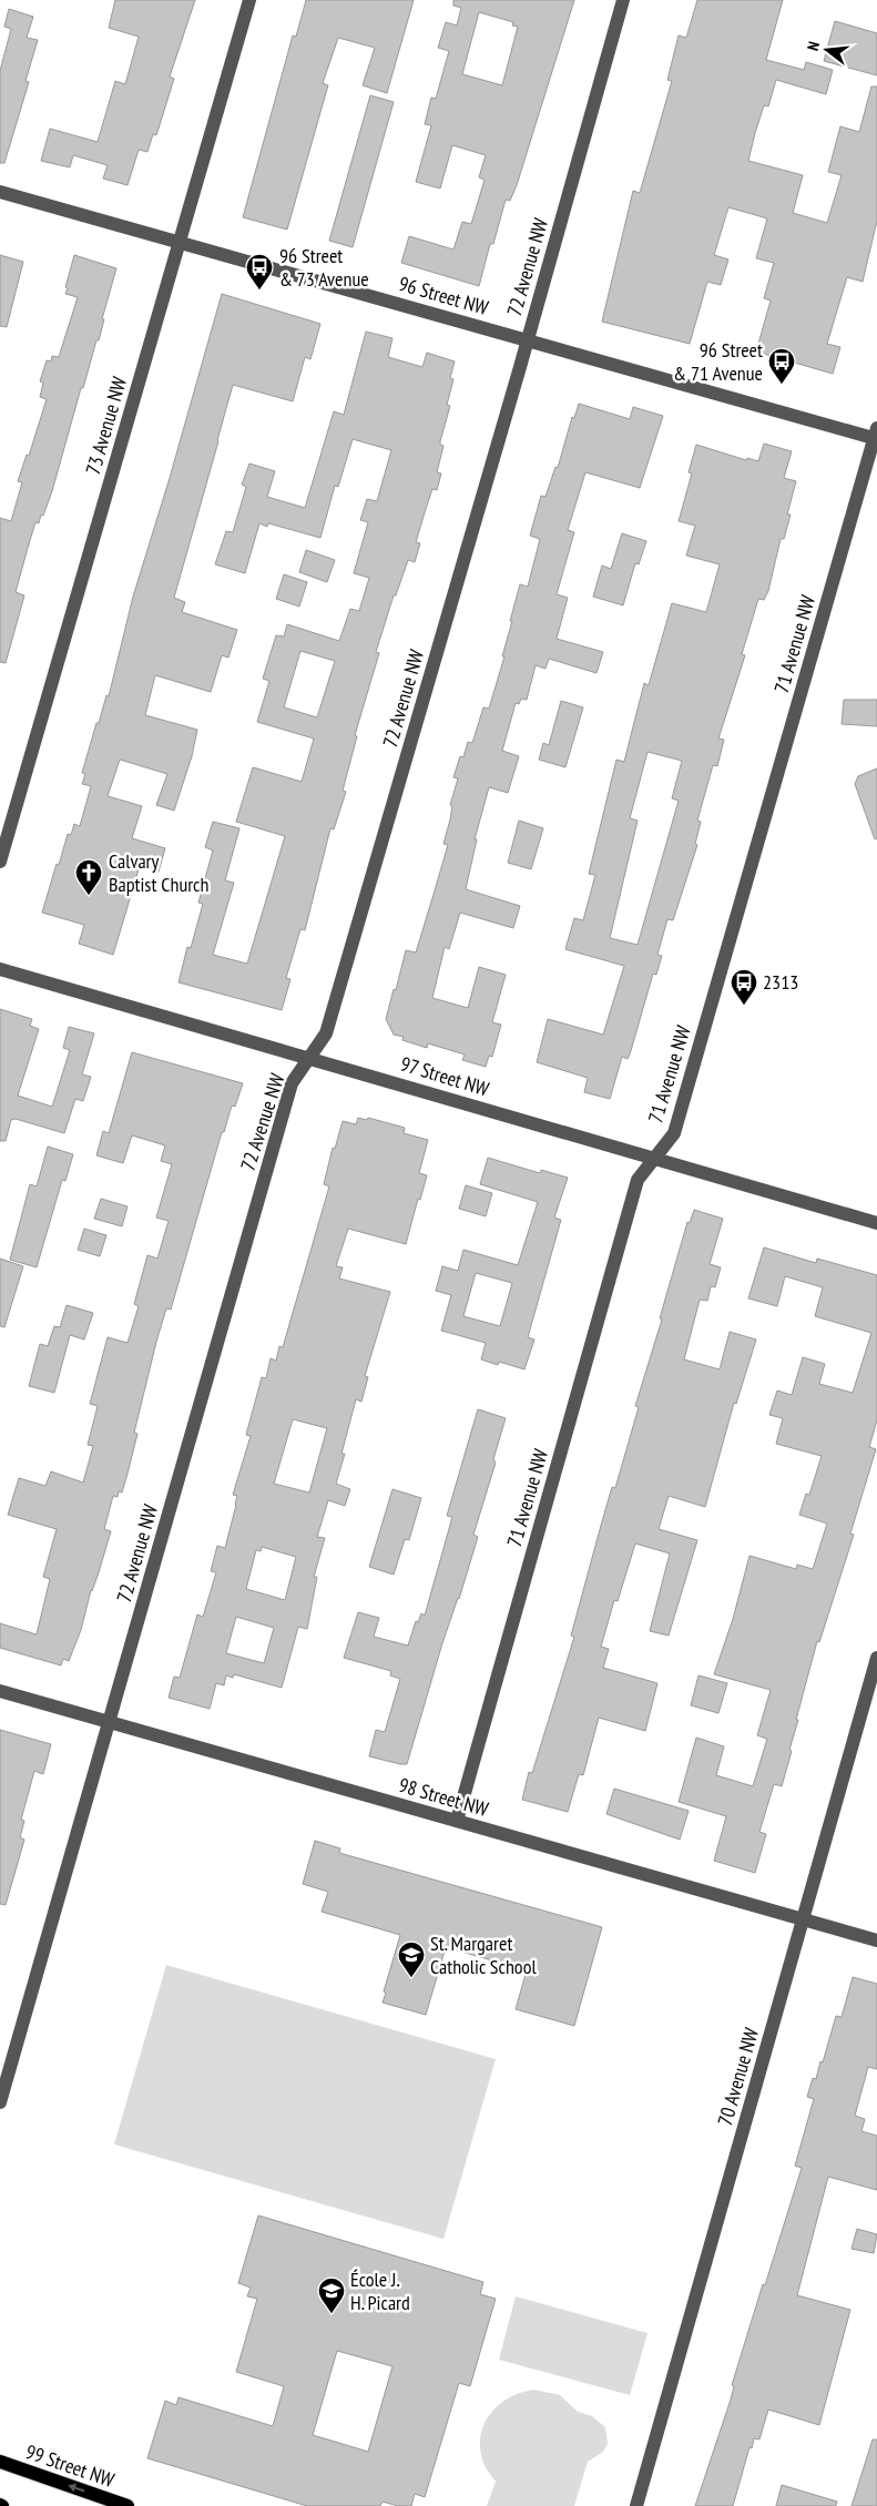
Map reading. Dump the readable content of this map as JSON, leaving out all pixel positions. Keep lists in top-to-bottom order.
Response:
{
  "streets": {
    "main road": ["99 Street NW"],
    "street": [
      "72 Avenue NW",
      "96 Street NW",
      "73 Avenue NW",
      "71 Avenue NW",
      "97 Street NW",
      "98 Street NW",
      "70 Avenue NW"
    ]
  },
  "crossings": [
    ["72 Avenue NW", "96 Street NW"],
    ["72 Avenue NW", "97 Street NW"],
    ["72 Avenue NW", "98 Street NW"],
    ["96 Street NW", "73 Avenue NW"],
    ["96 Street NW", "71 Avenue NW"],
    ["71 Avenue NW", "97 Street NW"],
    ["71 Avenue NW", "98 Street NW"],
    ["98 Street NW", "70 Avenue NW"]
  ],
  "one_way": ["99 Street NW"],
  "places": {
    "bus stop": ["96 Street & 73 Avenue", "96 Street & 71 Avenue", "2313"],
    "church": ["Calvary Baptist Church"],
    "school or university": ["St. Margaret Catholic School", "École J. H. Picard"]
  },
  "north": "left"
}
